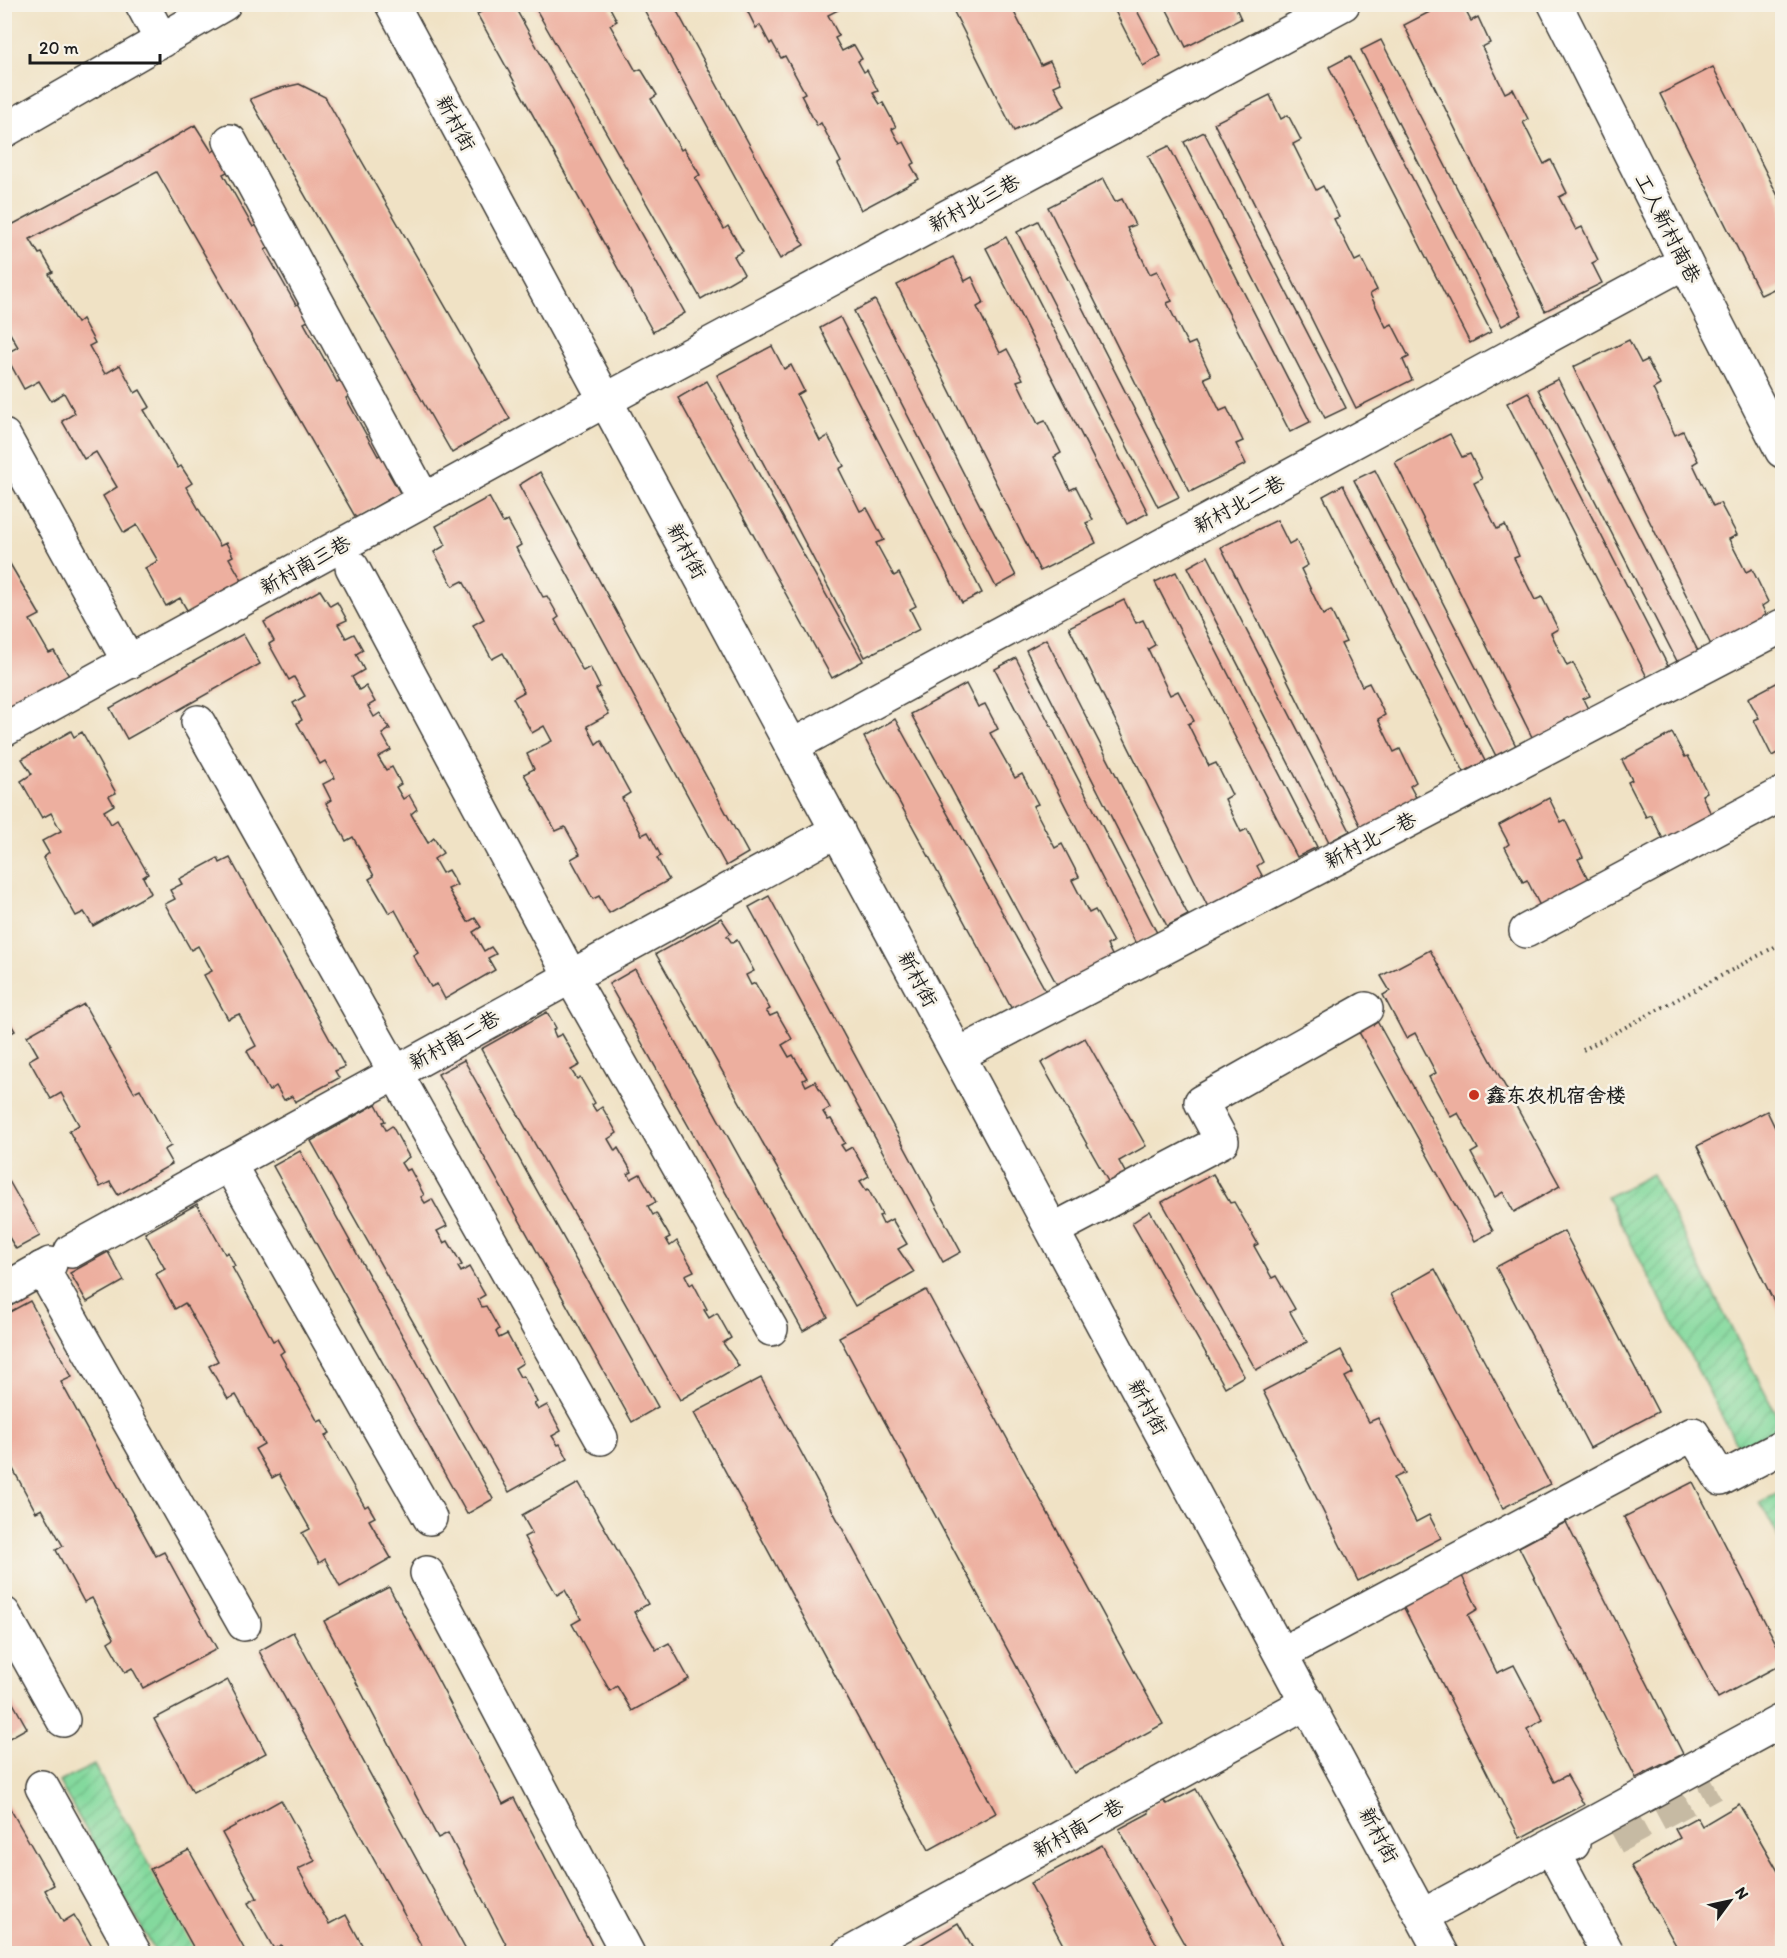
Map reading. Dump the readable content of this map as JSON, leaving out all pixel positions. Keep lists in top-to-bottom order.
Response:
{
  "streets": {
    "street": [
      "新村街",
      "新村北三巷",
      "工人新村南巷",
      "新村北二巷",
      "新村南三巷",
      "新村北一巷",
      "新村南二巷",
      "新村南一巷"
    ]
  },
  "crossings": [
    ["新村街", "新村北三巷"],
    ["新村街", "新村北二巷"],
    ["新村街", "新村南三巷"],
    ["新村街", "新村北一巷"],
    ["新村街", "新村南二巷"],
    ["新村街", "新村南一巷"],
    ["新村北三巷", "新村南三巷"],
    ["工人新村南巷", "新村北二巷"]
  ],
  "places": ["鑫东农机宿舍楼"],
  "scale_bar": "20 m",
  "north": "top right"
}
